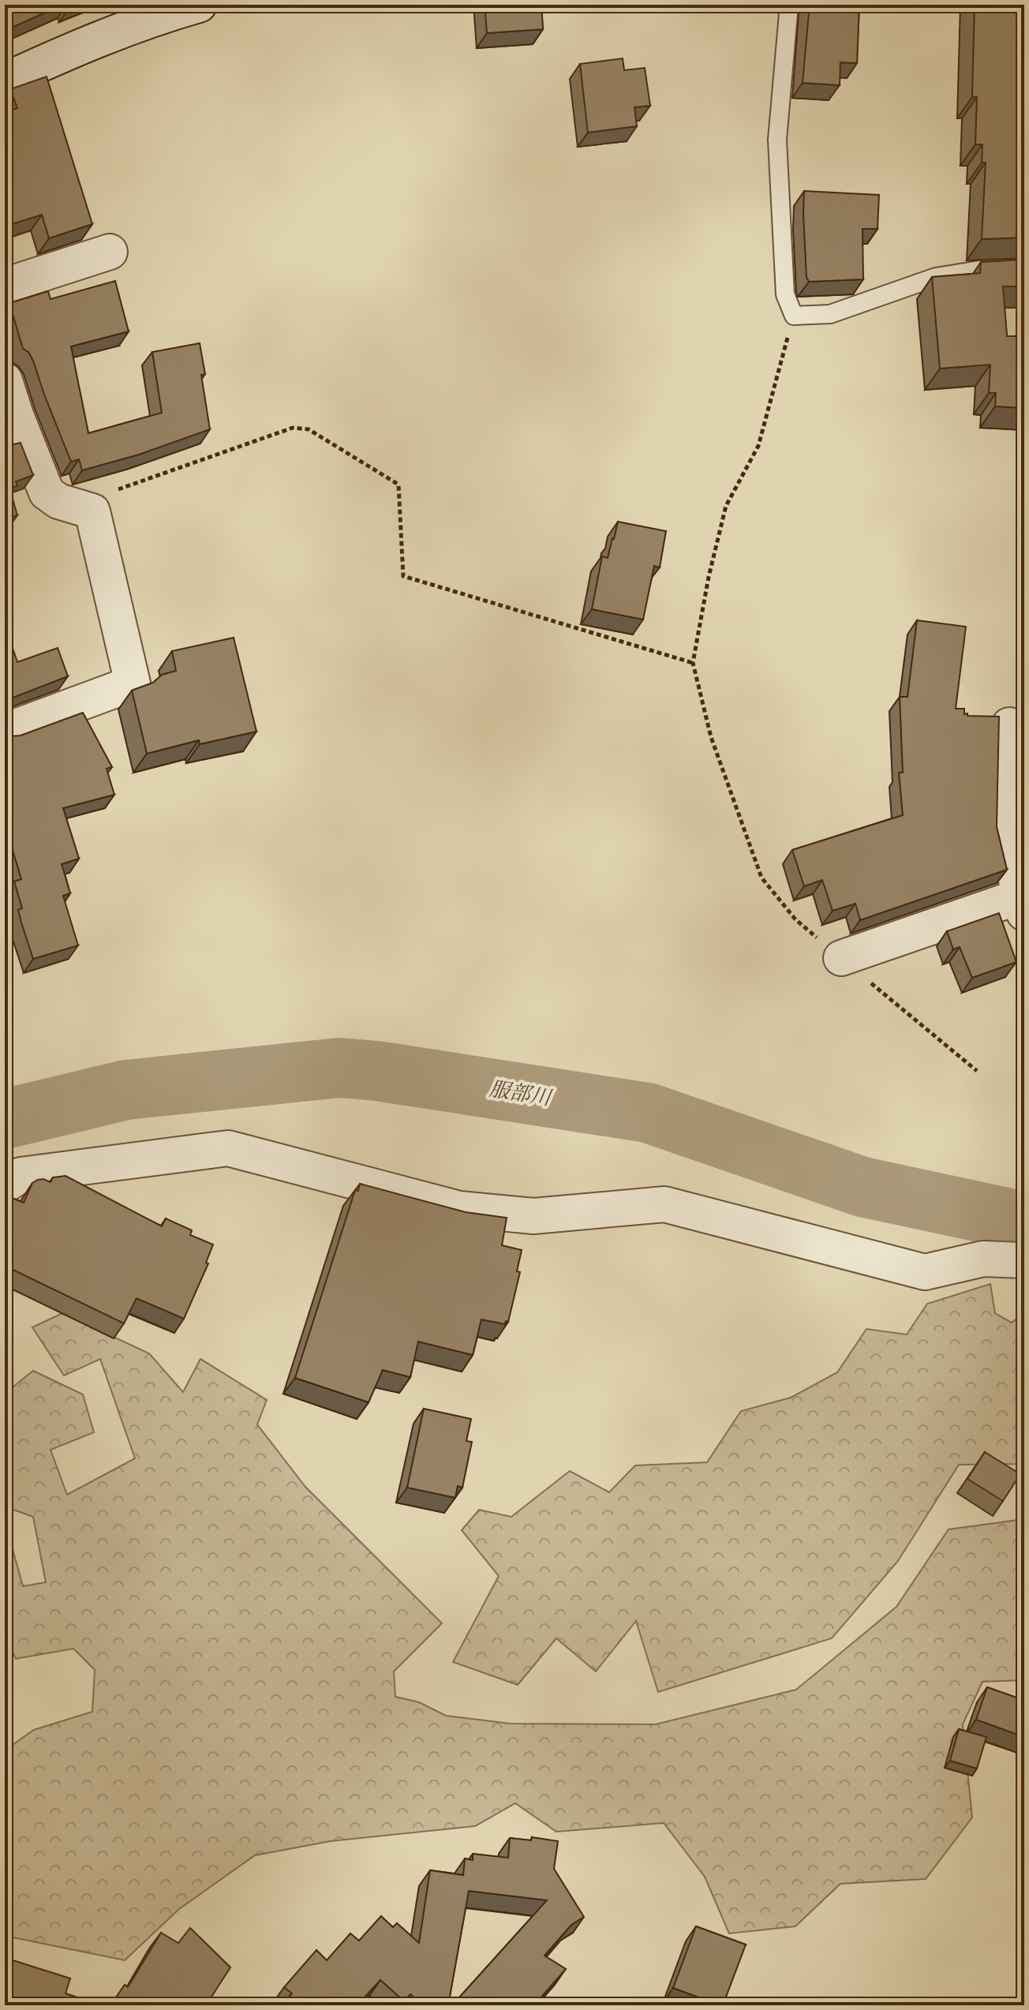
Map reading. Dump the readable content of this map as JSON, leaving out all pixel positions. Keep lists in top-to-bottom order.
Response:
{
  "water": ["服部川"]
}
